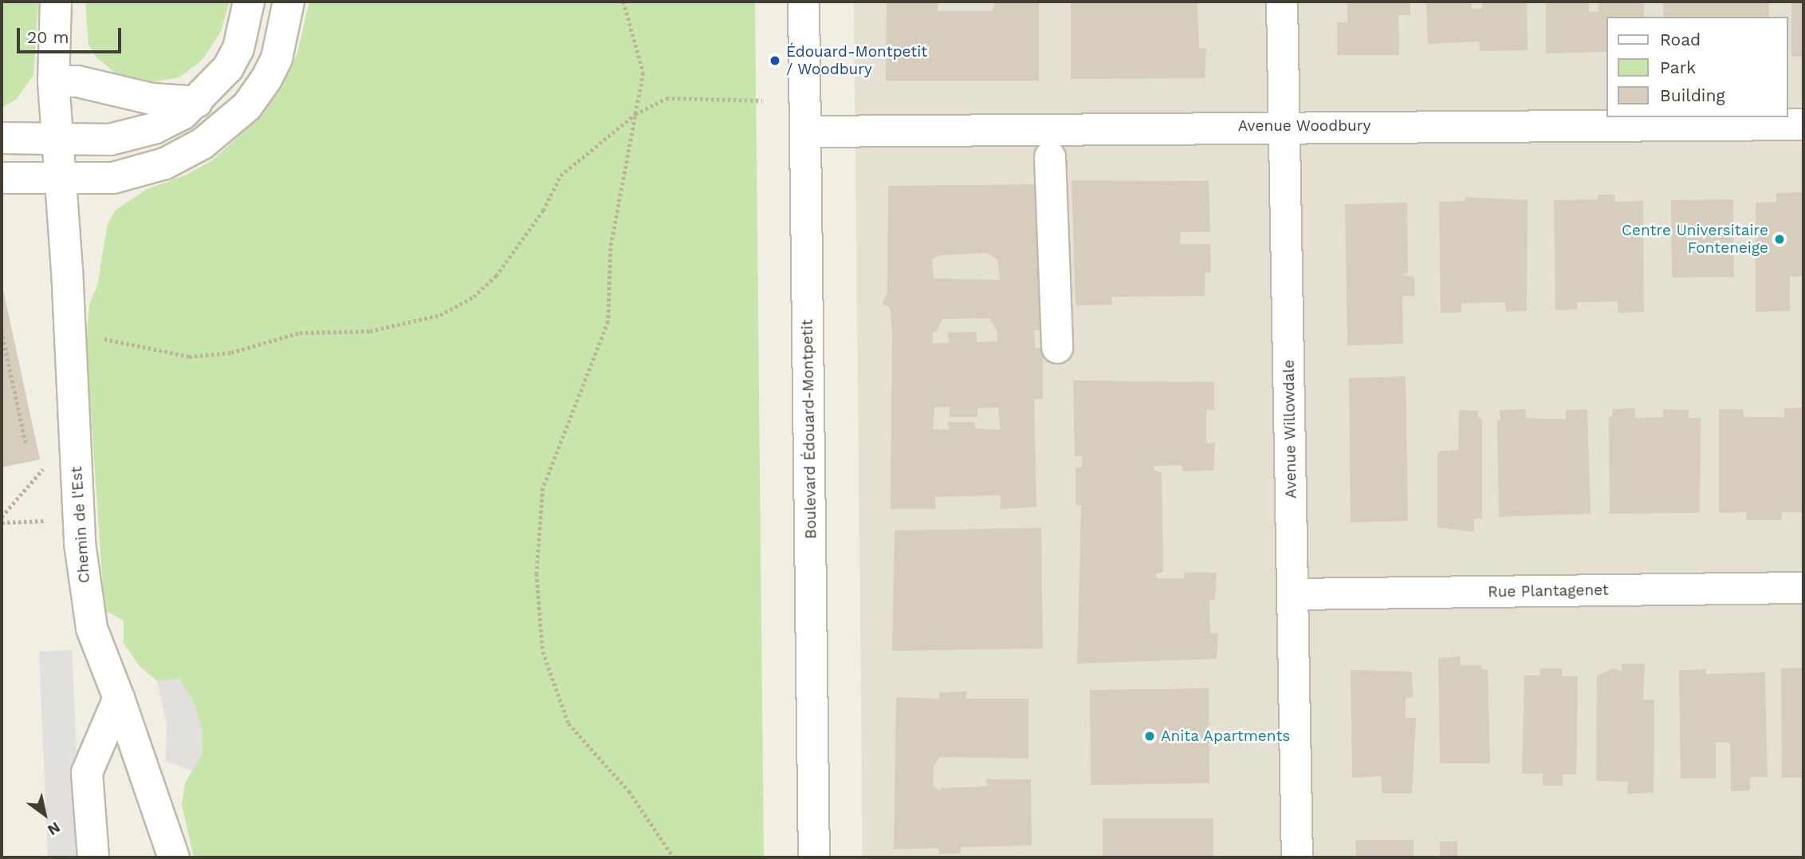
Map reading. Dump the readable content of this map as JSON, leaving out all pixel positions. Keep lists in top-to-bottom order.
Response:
{
  "streets": {
    "street": [
      "Avenue Woodbury",
      "Boulevard Édouard-Montpetit",
      "Avenue Willowdale",
      "Chemin de l'Est",
      "Rue Plantagenet"
    ]
  },
  "crossings": [
    ["Avenue Woodbury", "Boulevard Édouard-Montpetit"],
    ["Avenue Woodbury", "Avenue Willowdale"],
    ["Avenue Willowdale", "Rue Plantagenet"]
  ],
  "places": ["Édouard-Montpetit / Woodbury", "Centre Universitaire Fonteneige", "Anita Apartments"],
  "legend": ["Road", "Park", "Building"],
  "scale_bar": "20 m",
  "north": "bottom right"
}
